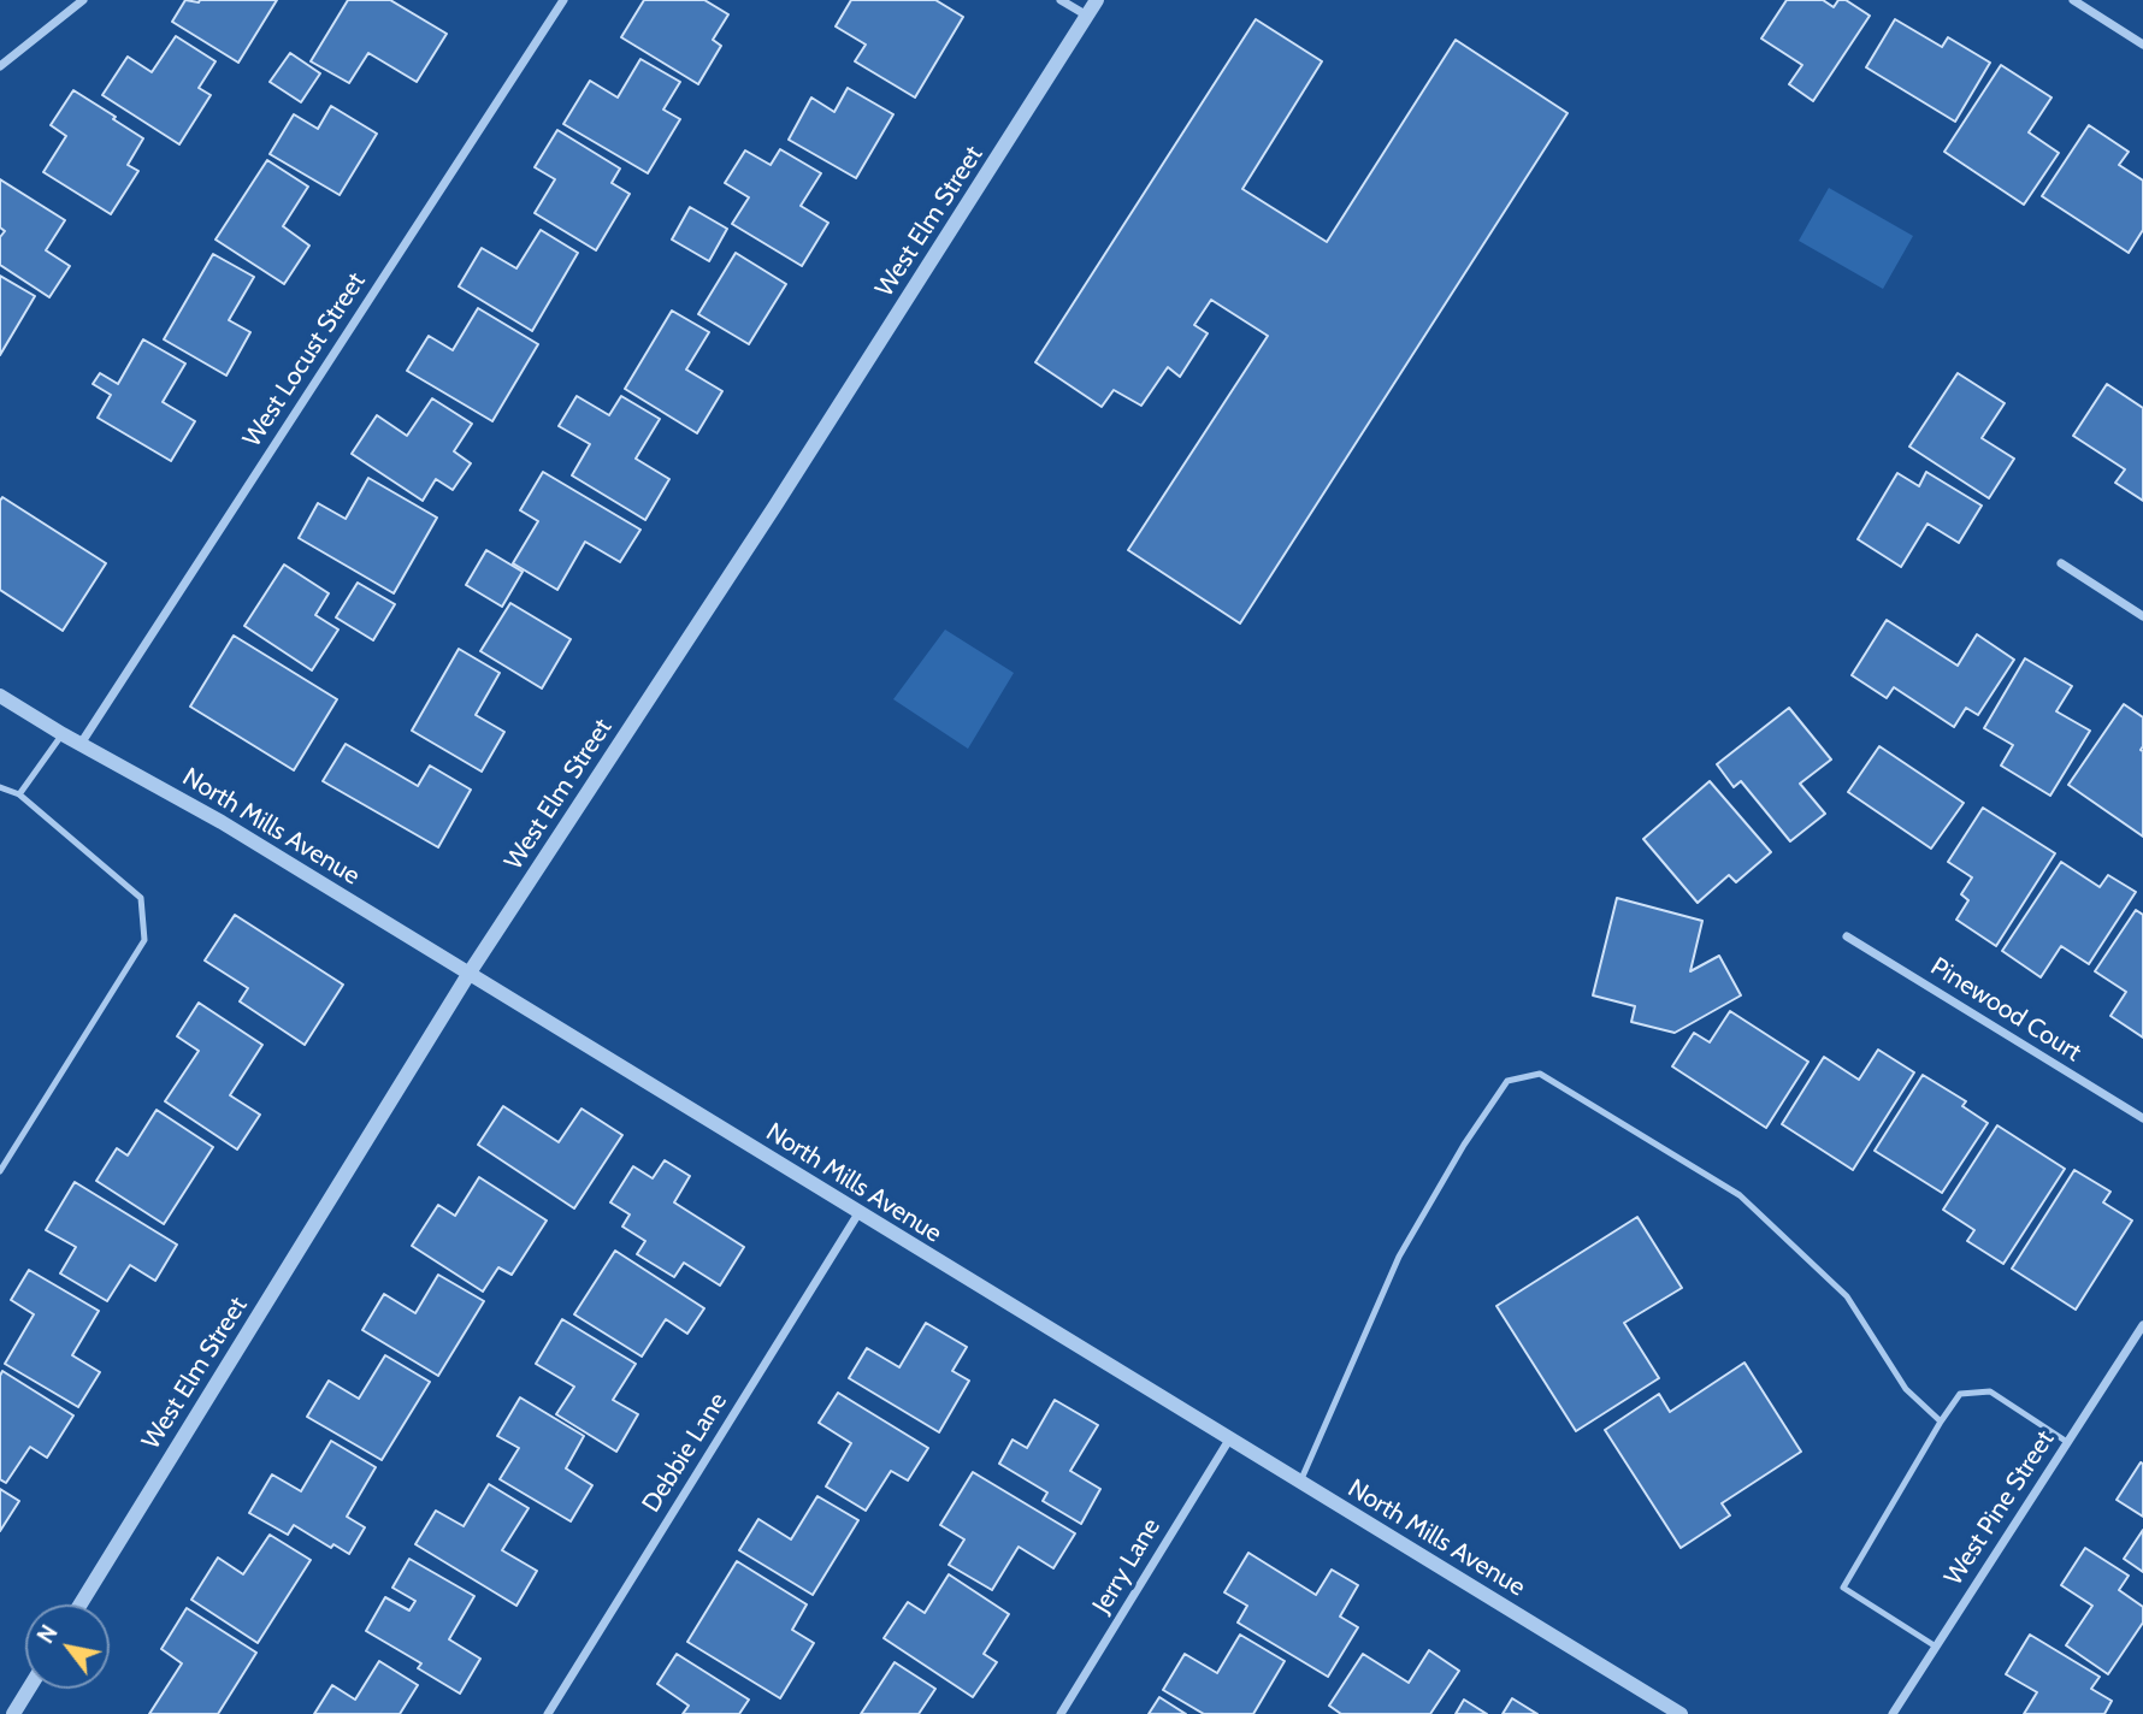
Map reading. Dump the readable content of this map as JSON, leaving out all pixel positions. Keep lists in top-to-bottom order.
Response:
{
  "streets": {
    "street": [
      "West Elm Street",
      "West Locust Street",
      "North Mills Avenue",
      "Pinewood Court",
      "Debbie Lane",
      "West Pine Street",
      "Jerry Lane"
    ]
  },
  "crossings": [
    ["West Elm Street", "North Mills Avenue"],
    ["West Locust Street", "North Mills Avenue"],
    ["North Mills Avenue", "Debbie Lane"],
    ["North Mills Avenue", "Jerry Lane"]
  ],
  "north": "top left"
}
